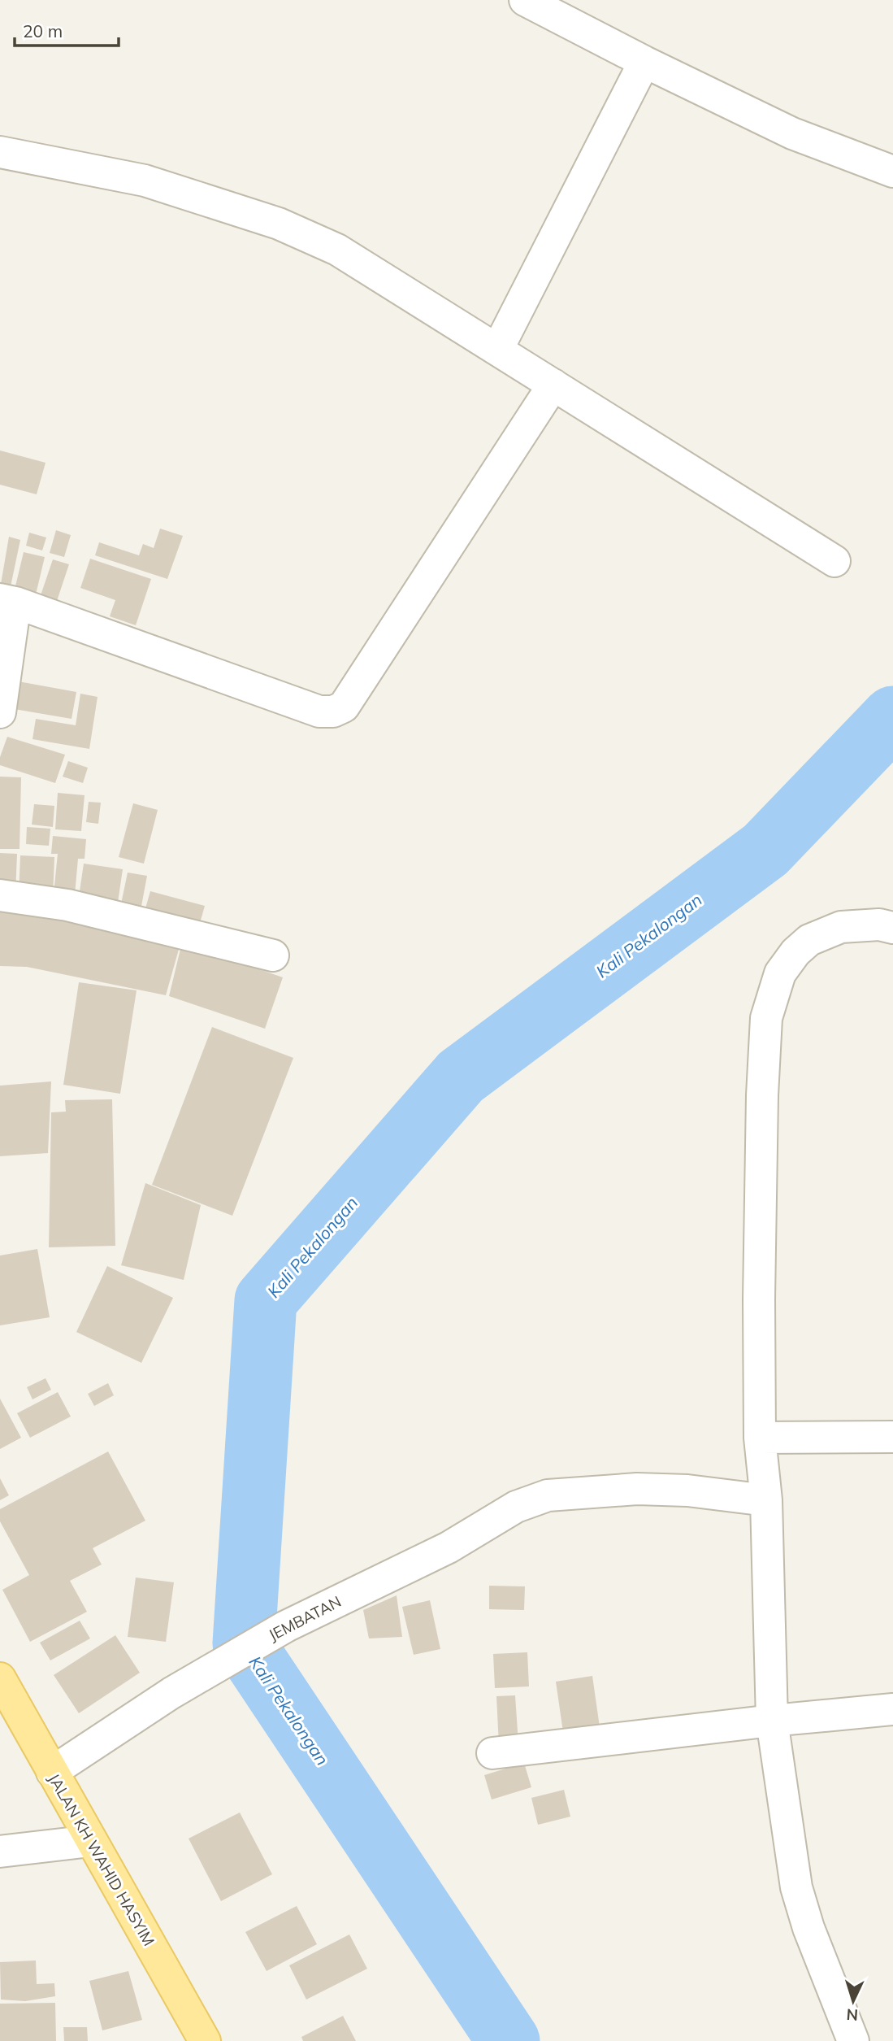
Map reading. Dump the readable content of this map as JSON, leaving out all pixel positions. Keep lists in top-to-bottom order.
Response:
{
  "streets": {
    "main road": ["JALAN KH WAHID HASYIM"],
    "street": ["JEMBATAN"]
  },
  "crossings": [
    ["JEMBATAN", "JALAN KH WAHID HASYIM"]
  ],
  "water": ["Kali Pekalongan"],
  "scale_bar": "20 m",
  "north": "bottom"
}
